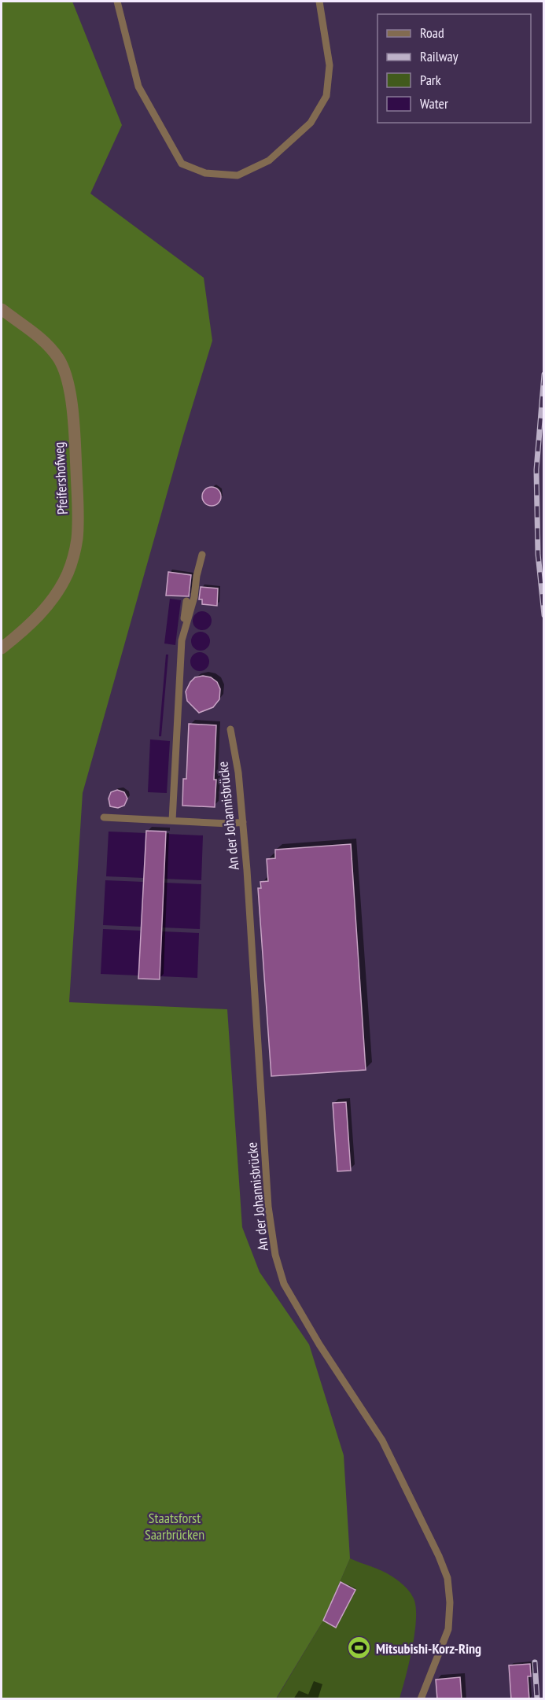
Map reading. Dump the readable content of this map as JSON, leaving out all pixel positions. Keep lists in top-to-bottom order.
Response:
{
  "streets": {
    "street": ["Pfeifershofweg"],
    "lane": ["An der Johannisbrücke"]
  },
  "parks": ["Staatsforst Saarbrücken"],
  "places": {
    "sports": ["Mitsubishi-Korz-Ring"]
  },
  "legend": [
    "Road",
    "Railway",
    "Park",
    "Water"
  ]
}
